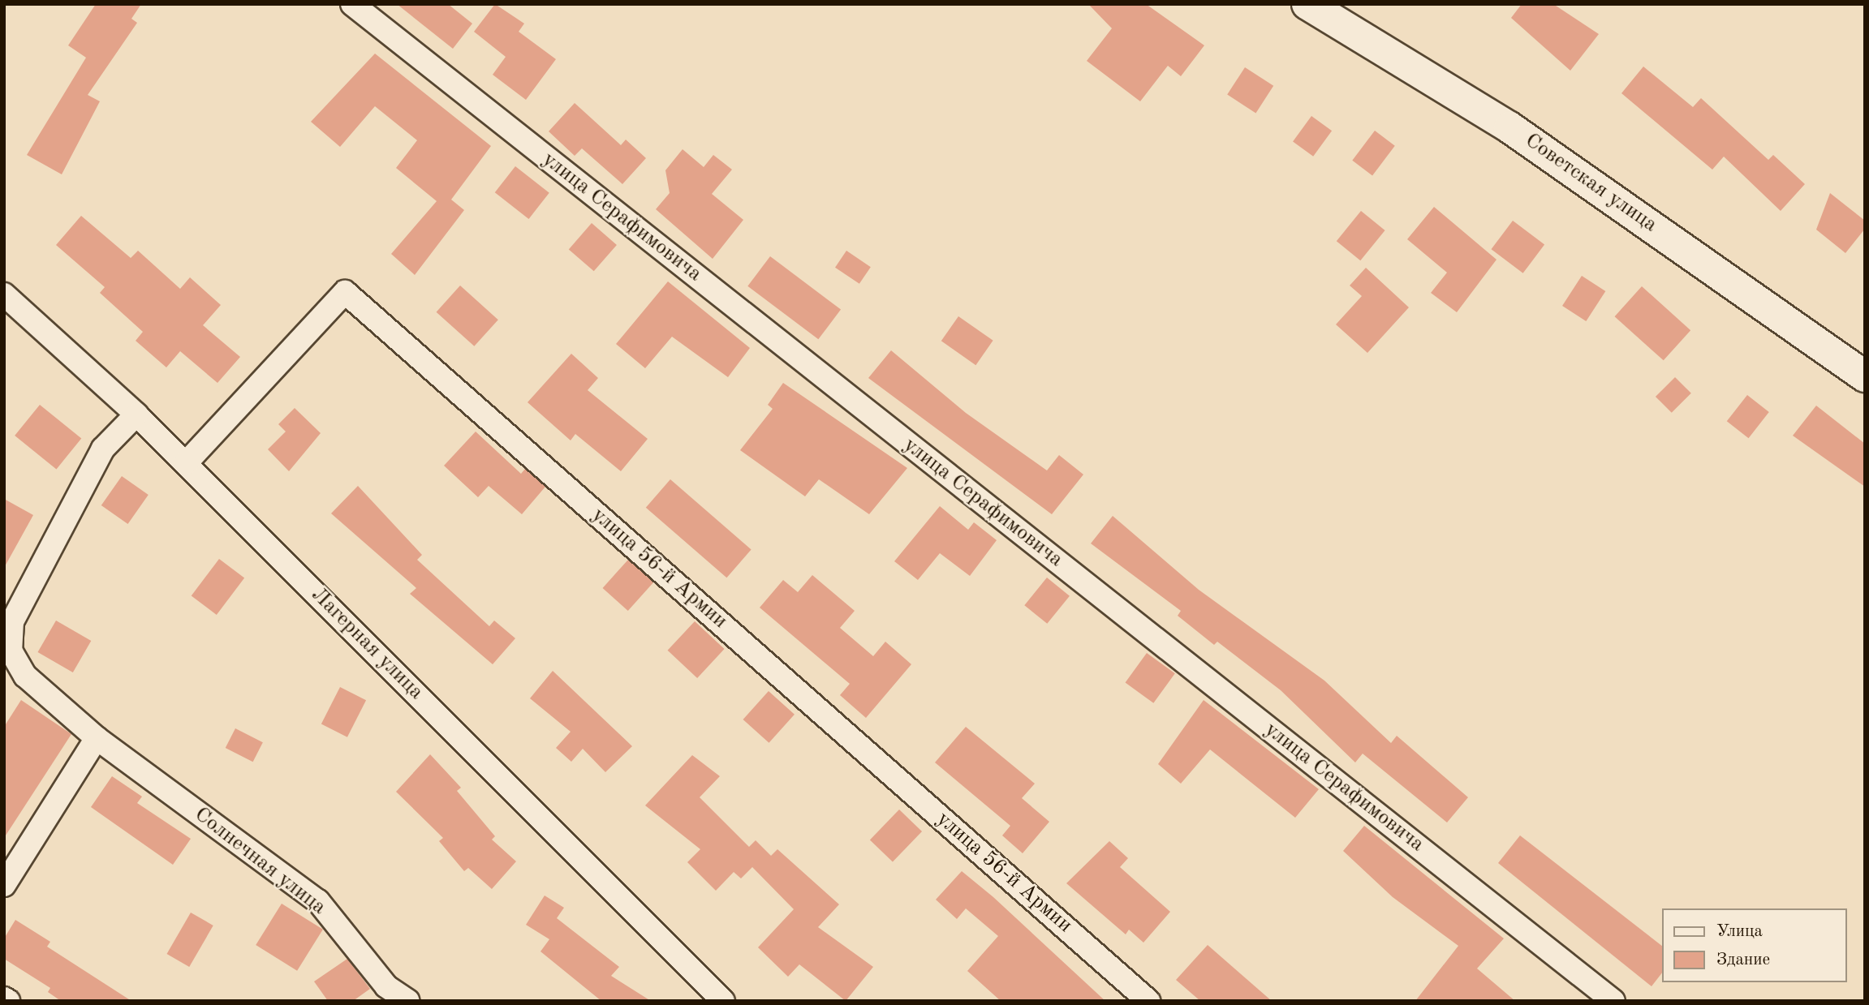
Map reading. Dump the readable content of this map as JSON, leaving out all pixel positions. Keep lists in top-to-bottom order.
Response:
{
  "streets": {
    "main road": ["Советская улица"],
    "street": [
      "улица Серафимовича",
      "улица 56-й Армии",
      "Лагерная улица",
      "Солнечная улица"
    ]
  },
  "crossings": [
    ["улица 56-й Армии", "Лагерная улица"],
    ["Лагерная улица", "Солнечная улица"]
  ],
  "legend": ["Улица", "Здание"]
}
